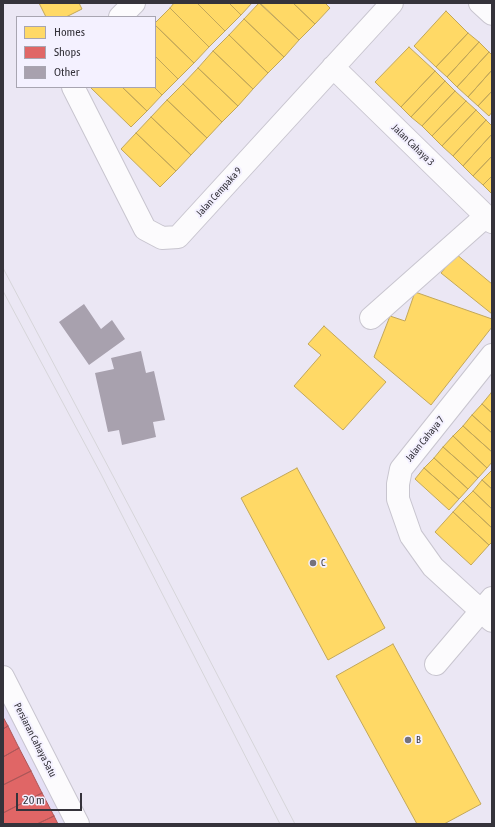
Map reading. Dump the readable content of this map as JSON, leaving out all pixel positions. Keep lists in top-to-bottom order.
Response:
{
  "streets": {
    "street": [
      "Jalan Cahaya 3",
      "Jalan Cempaka 9",
      "Jalan Cahaya 7",
      "Persiaran Cahaya Satu"
    ]
  },
  "crossings": [
    ["Jalan Cahaya 3", "Jalan Cempaka 9"]
  ],
  "places": ["C", "B"],
  "legend": ["Homes", "Shops", "Other"],
  "scale_bar": "20 m"
}
